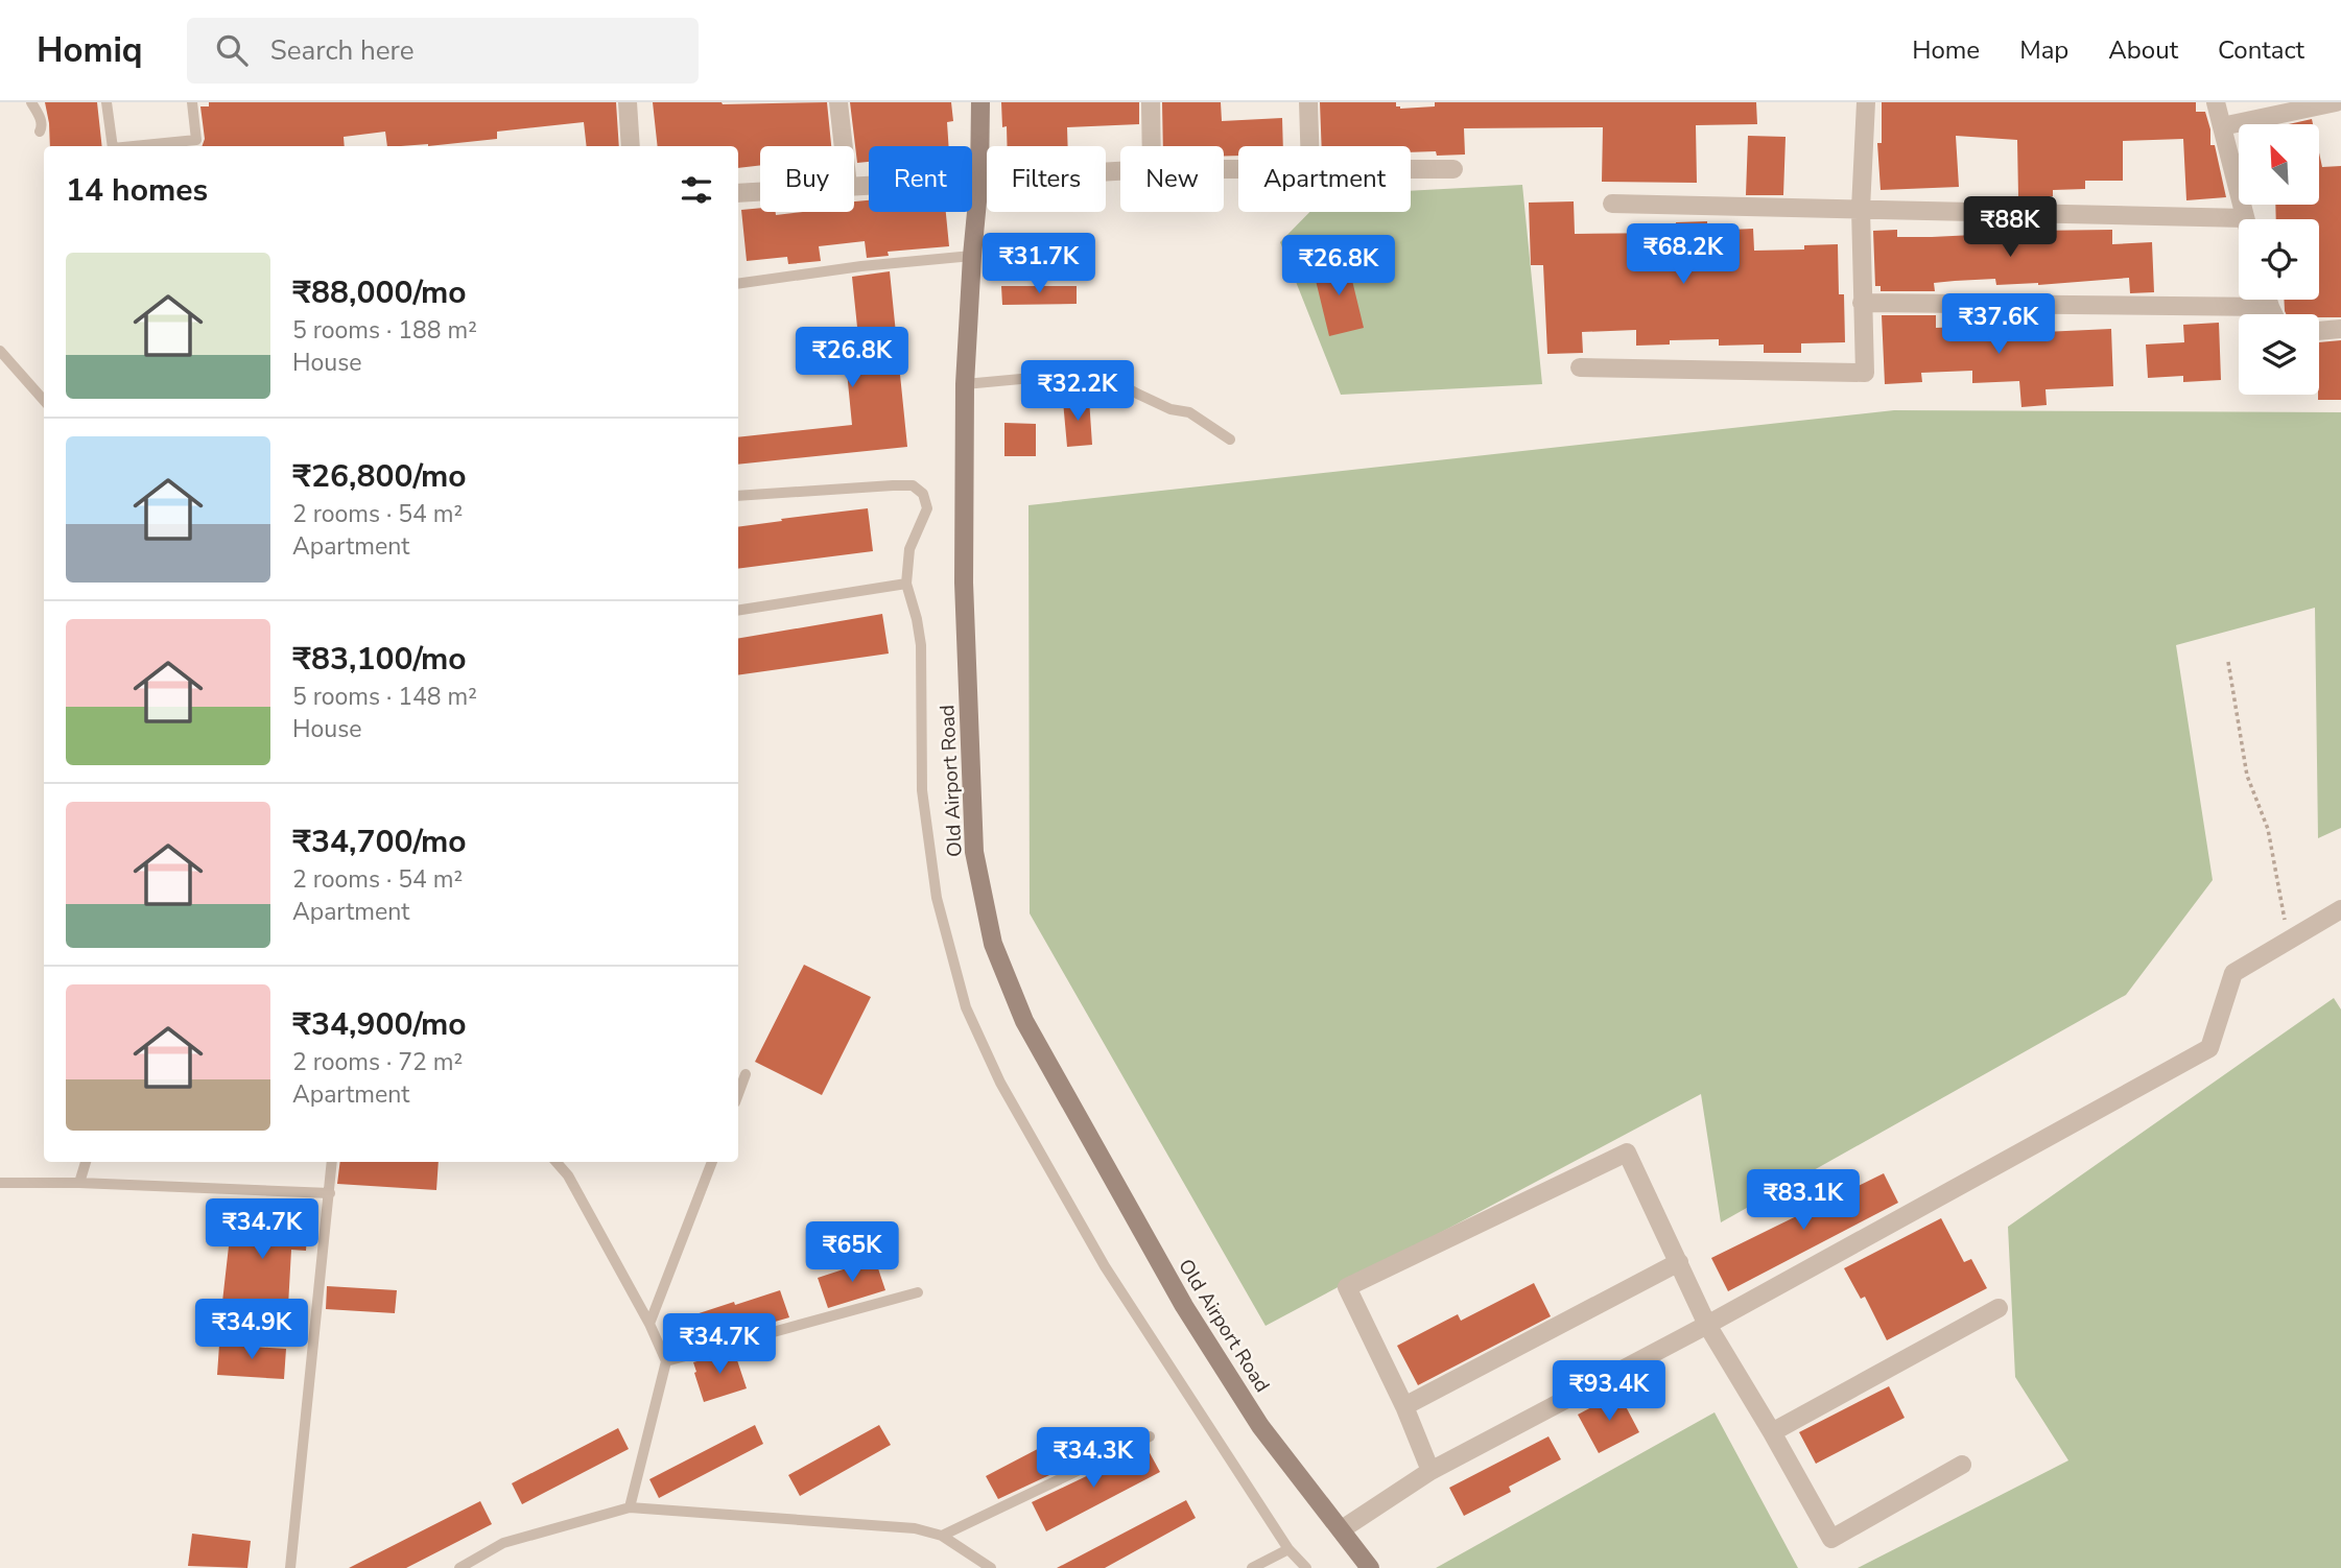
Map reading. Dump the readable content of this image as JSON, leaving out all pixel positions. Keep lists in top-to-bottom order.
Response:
{
  "streets": {
    "main road": ["Old Airport Road"]
  },
  "north": "top left",
  "page": {
    "header": "Homiq",
    "search": "Search here",
    "nav": [
      "Home",
      "Map",
      "About",
      "Contact"
    ],
    "chip": [
      "Buy",
      "Rent",
      "Filters",
      "New",
      "Apartment"
    ],
    "heading": "14 homes",
    "price": [
      "₹88K",
      "₹68.2K",
      "₹31.7K",
      "₹26.8K",
      "₹37.6K",
      "₹26.8K",
      "₹32.2K",
      "₹83.1K",
      "₹34.7K",
      "₹65K",
      "₹34.9K",
      "₹34.7K",
      "₹93.4K",
      "₹34.3K"
    ],
    "list": [
      {
        "name": "₹88,000/mo",
        "note": "5 rooms · 188 m² · House"
      },
      {
        "name": "₹26,800/mo",
        "note": "2 rooms · 54 m² · Apartment"
      },
      {
        "name": "₹83,100/mo",
        "note": "5 rooms · 148 m² · House"
      },
      {
        "name": "₹34,700/mo",
        "note": "2 rooms · 54 m² · Apartment"
      },
      {
        "name": "₹34,900/mo",
        "note": "2 rooms · 72 m² · Apartment"
      }
    ]
  }
}
